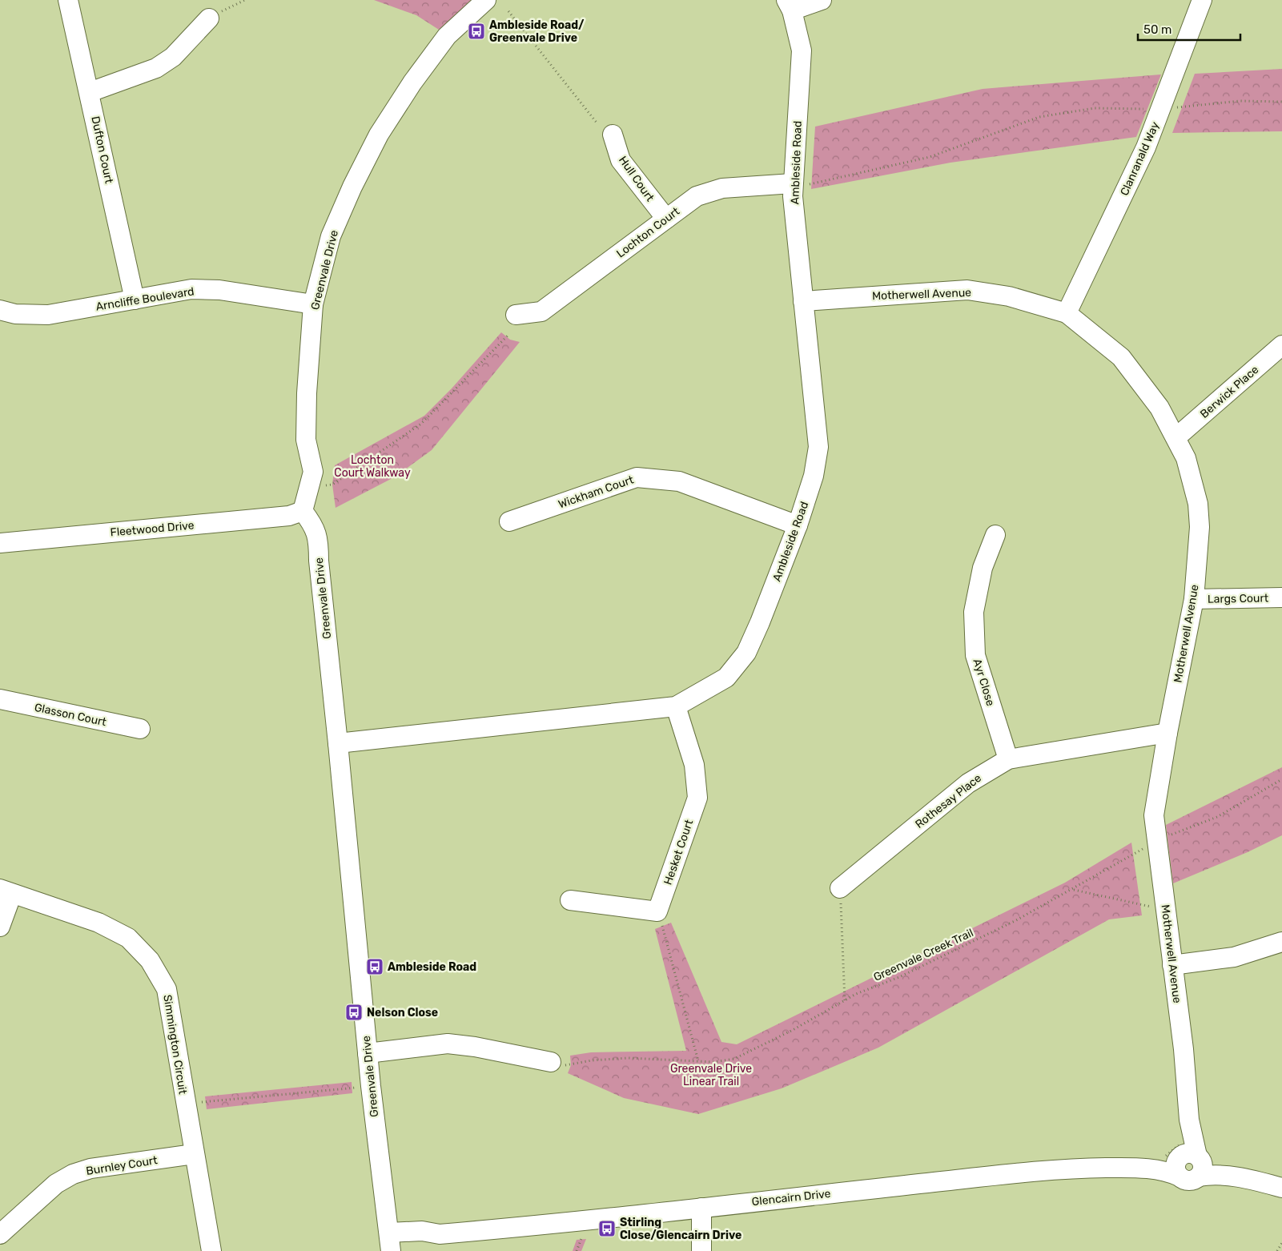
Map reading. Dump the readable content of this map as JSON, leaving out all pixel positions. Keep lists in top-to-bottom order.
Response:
{
  "streets": {
    "street": [
      "Dufton Court",
      "Clanranald Way",
      "Ambleside Road",
      "Hull Court",
      "Lochton Court",
      "Greenvale Drive",
      "Motherwell Avenue",
      "Arncliffe Boulevard",
      "Berwick Place",
      "Wickham Court",
      "Fleetwood Drive",
      "Largs Court",
      "Ayr Close",
      "Glasson Court",
      "Rothesay Place",
      "Hesket Court",
      "Simmington Circuit",
      "Burnley Court",
      "Glencairn Drive"
    ],
    "path": ["Greenvale Creek Trail"]
  },
  "crossings": [
    ["Dufton Court", "Arncliffe Boulevard"],
    ["Clanranald Way", "Motherwell Avenue"],
    ["Ambleside Road", "Lochton Court"],
    ["Ambleside Road", "Greenvale Drive"],
    ["Ambleside Road", "Motherwell Avenue"],
    ["Ambleside Road", "Wickham Court"],
    ["Ambleside Road", "Hesket Court"],
    ["Hull Court", "Lochton Court"],
    ["Greenvale Drive", "Arncliffe Boulevard"],
    ["Greenvale Drive", "Fleetwood Drive"],
    ["Greenvale Drive", "Glencairn Drive"],
    ["Motherwell Avenue", "Berwick Place"],
    ["Motherwell Avenue", "Largs Court"],
    ["Motherwell Avenue", "Rothesay Place"],
    ["Motherwell Avenue", "Greenvale Creek Trail"],
    ["Motherwell Avenue", "Glencairn Drive"],
    ["Ayr Close", "Rothesay Place"],
    ["Simmington Circuit", "Burnley Court"]
  ],
  "parks": ["Lochton Court Walkway", "Greenvale Drive Linear Trail"],
  "places": {
    "bus stop": [
      "Ambleside Road/ Greenvale Drive",
      "Ambleside Road",
      "Nelson Close",
      "Stirling Close/Glencairn Drive"
    ]
  },
  "scale_bar": "50 m"
}
